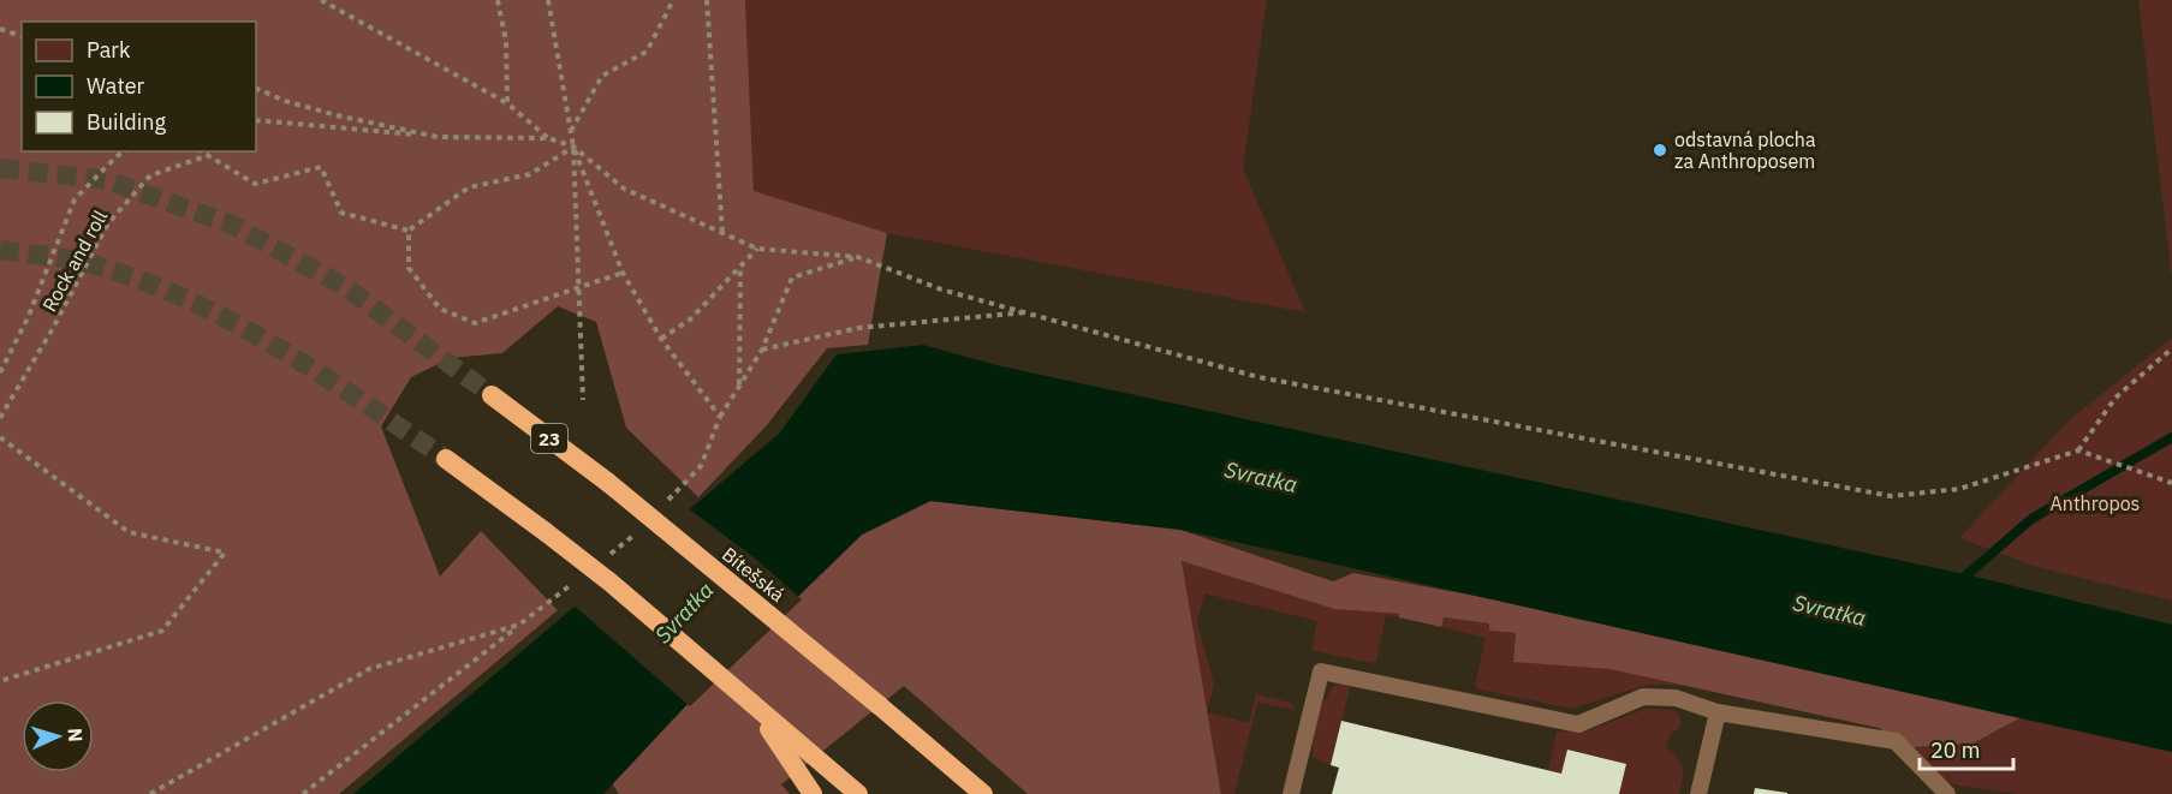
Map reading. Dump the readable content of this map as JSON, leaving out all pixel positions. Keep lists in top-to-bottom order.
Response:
{
  "streets": {
    "highway": ["23", "Bítešská"],
    "path": ["Rock and roll"]
  },
  "water": ["Svratka"],
  "parks": ["Anthropos"],
  "places": ["odstavná plocha za Anthroposem"],
  "legend": ["Park", "Water", "Building"],
  "scale_bar": "20 m",
  "north": "right"
}
